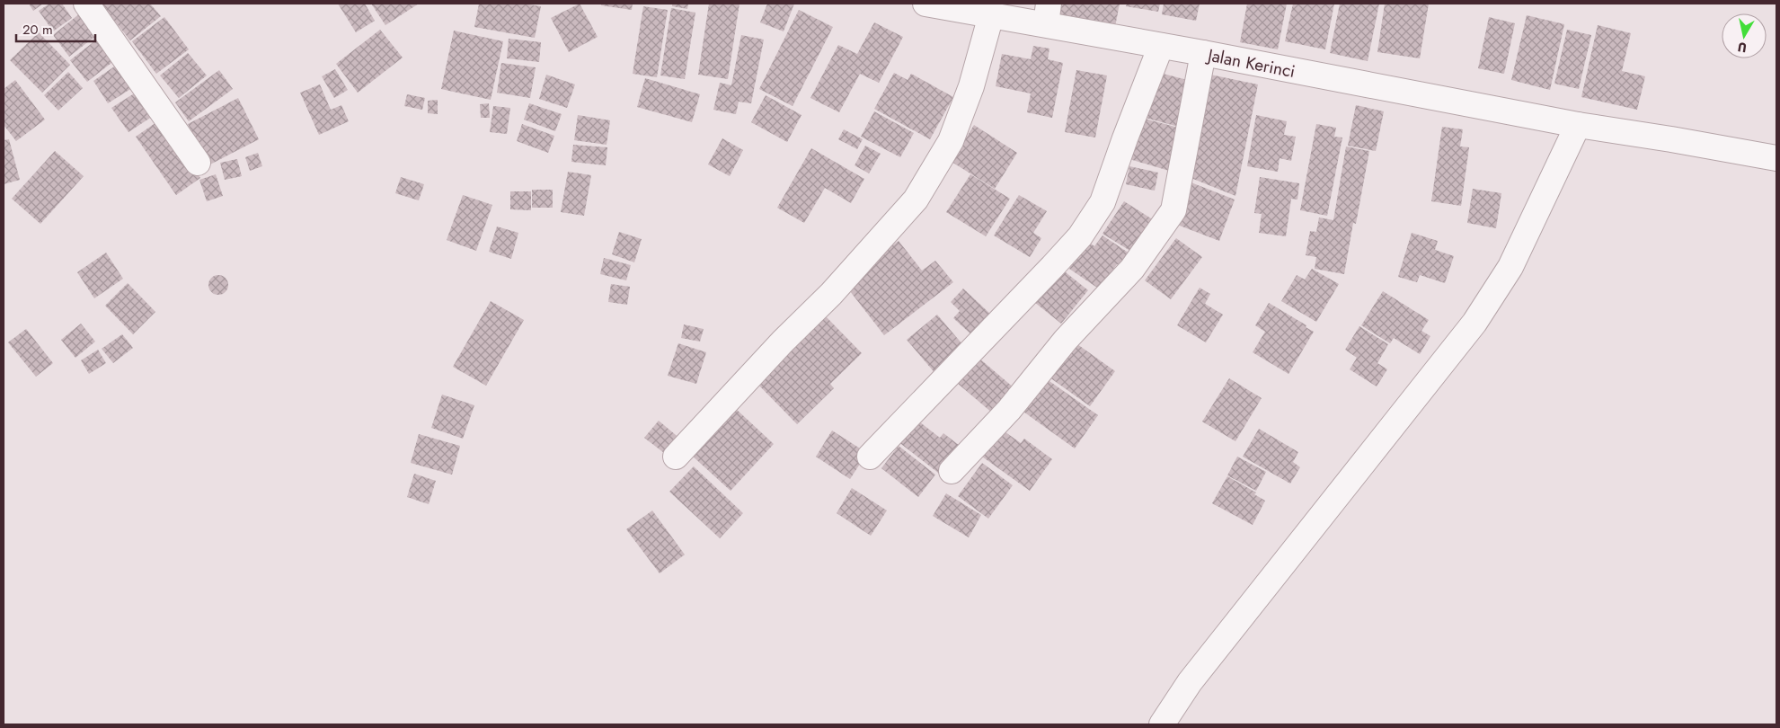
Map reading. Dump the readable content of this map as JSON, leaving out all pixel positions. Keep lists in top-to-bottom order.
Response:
{
  "streets": {
    "street": ["Jalan Kerinci"]
  },
  "scale_bar": "20 m",
  "north": "bottom"
}
